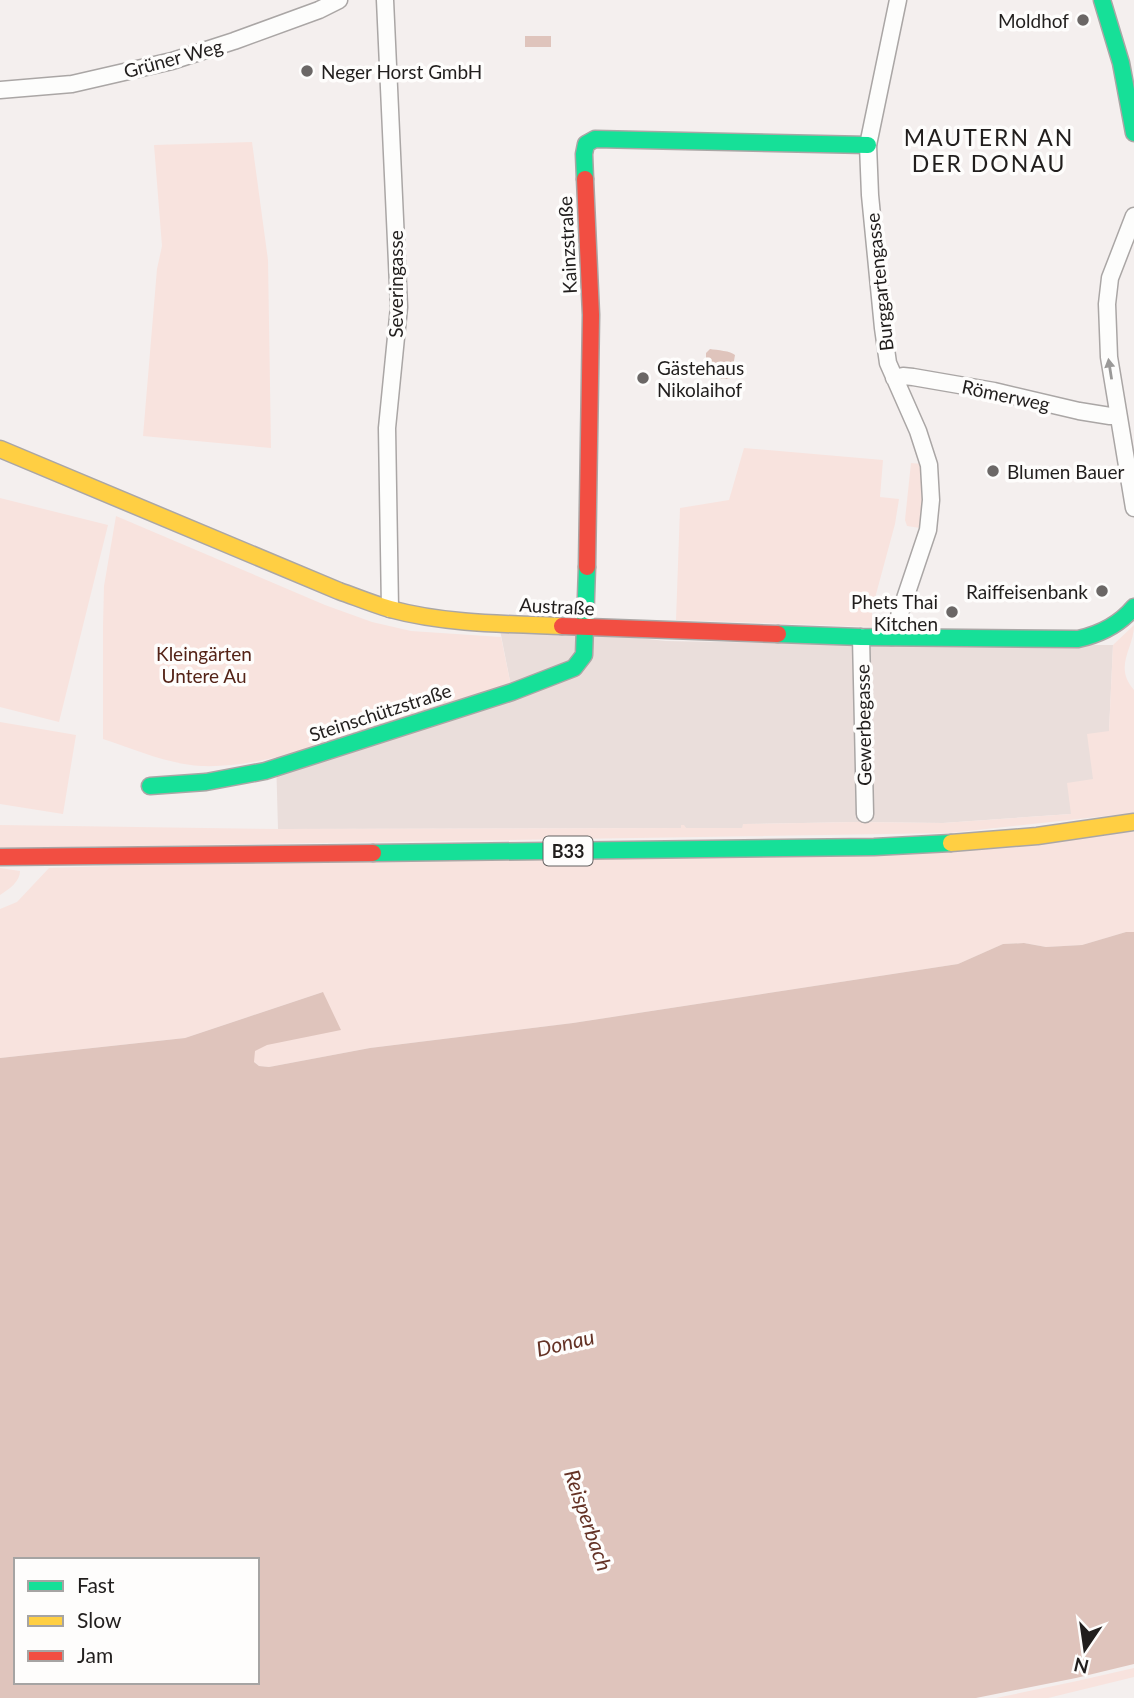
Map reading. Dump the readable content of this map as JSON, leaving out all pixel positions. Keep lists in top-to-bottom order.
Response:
{
  "streets": {
    "main road": [
      "Kainzstraße",
      "Austraße",
      "Steinschützstraße",
      "B33"
    ],
    "street": [
      "Grüner Weg",
      "Burggartengasse",
      "Severingasse",
      "Römerweg",
      "Gewerbegasse"
    ]
  },
  "crossings": [
    ["Kainzstraße", "Burggartengasse"],
    ["Kainzstraße", "Austraße"],
    ["Kainzstraße", "Steinschützstraße"],
    ["Burggartengasse", "Römerweg"],
    ["Burggartengasse", "Austraße"],
    ["Severingasse", "Austraße"],
    ["Austraße", "Steinschützstraße"],
    ["Austraße", "Gewerbegasse"]
  ],
  "districts": ["MAUTERN AN DER DONAU"],
  "water": ["Donau", "Reisperbach"],
  "parks": ["Kleingärten Untere Au"],
  "places": [
    "Moldhof",
    "Neger Horst GmbH",
    "Gästehaus Nikolaihof",
    "Blumen Bauer",
    "Raiffeisenbank",
    "Phets Thai Kitchen"
  ],
  "legend": ["Fast", "Slow", "Jam"],
  "north": "bottom"
}
